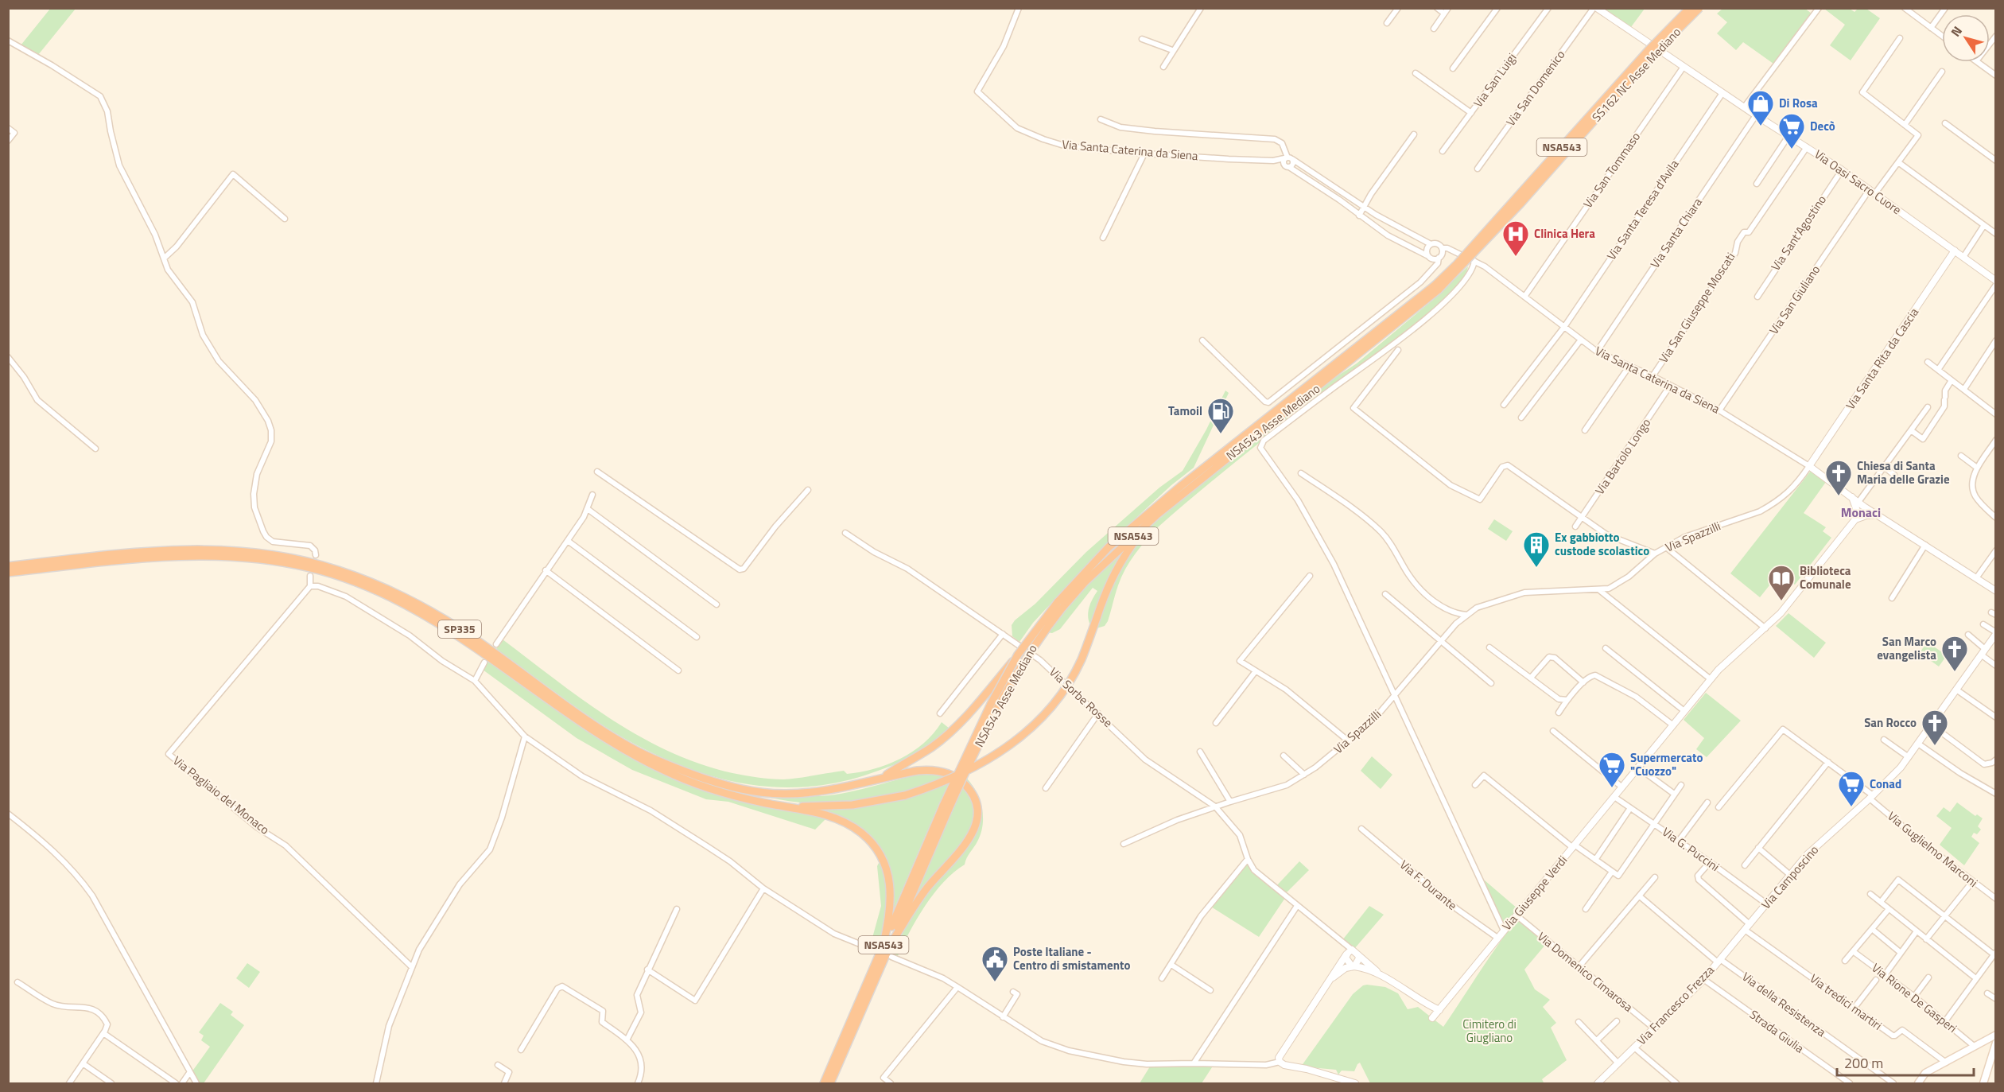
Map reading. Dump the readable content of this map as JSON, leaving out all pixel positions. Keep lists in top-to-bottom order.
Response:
{
  "streets": {
    "highway": [
      "SS162 NC Asse Mediano",
      "NSA543",
      "NSA543 Asse Mediano",
      "SP335"
    ],
    "street": [
      "Via San Luigi",
      "Via San Domenico",
      "Via Santa Caterina da Siena",
      "Via San Tommaso",
      "Via Oasi Sacro Cuore",
      "Via Santa Teresa d'Avila",
      "Via Santa Chiara",
      "Via Sant'Agostino",
      "Via San Giuliano",
      "Via San Giuseppe Moscati",
      "Via Santa Rita da Cascia",
      "Via Bartolo Longo",
      "Via Spazzilli",
      "Via Sorbe Rosse",
      "Via Pagliaio del Monaco",
      "Via G. Puccini",
      "Via Guglielmo Marconi",
      "Via Camposcino",
      "Via F. Durante",
      "Via Giuseppe Verdi",
      "Via Domenico Cimarosa",
      "Via Rione De Gasperi",
      "Via tredici martiri",
      "Via della Resistenza",
      "Via Francesco Frezza",
      "Strada Giulia"
    ]
  },
  "crossings": [
    ["SS162 NC Asse Mediano", "NSA543 Asse Mediano"],
    ["Via San Domenico", "Via Oasi Sacro Cuore"],
    ["NSA543", "NSA543 Asse Mediano"],
    ["NSA543", "SP335"],
    ["Via Santa Caterina da Siena", "Via San Tommaso"],
    ["Via Santa Caterina da Siena", "Via Santa Teresa d'Avila"],
    ["Via Santa Caterina da Siena", "Via Santa Chiara"],
    ["Via Santa Caterina da Siena", "Via San Giuliano"],
    ["Via Santa Caterina da Siena", "Via San Giuseppe Moscati"],
    ["Via Santa Caterina da Siena", "Via Santa Rita da Cascia"],
    ["Via Santa Caterina da Siena", "Via Bartolo Longo"],
    ["Via Santa Caterina da Siena", "Via Spazzilli"],
    ["Via Santa Caterina da Siena", "Via Giuseppe Verdi"],
    ["Via San Tommaso", "Via Oasi Sacro Cuore"],
    ["Via Oasi Sacro Cuore", "Via Santa Teresa d'Avila"],
    ["Via Oasi Sacro Cuore", "Via Santa Chiara"],
    ["Via Oasi Sacro Cuore", "Via Sant'Agostino"],
    ["Via Oasi Sacro Cuore", "Via San Giuliano"],
    ["Via Oasi Sacro Cuore", "Via San Giuseppe Moscati"],
    ["Via Oasi Sacro Cuore", "Via Santa Rita da Cascia"],
    ["Via Santa Rita da Cascia", "Via Spazzilli"],
    ["Via G. Puccini", "Via Camposcino"],
    ["Via G. Puccini", "Via Giuseppe Verdi"],
    ["Via Guglielmo Marconi", "Via Camposcino"],
    ["Via Camposcino", "Via Francesco Frezza"],
    ["Via F. Durante", "Via Giuseppe Verdi"],
    ["Via Giuseppe Verdi", "Via Domenico Cimarosa"],
    ["Via Domenico Cimarosa", "Via Francesco Frezza"],
    ["Via tredici martiri", "Via Francesco Frezza"],
    ["Via della Resistenza", "Via Francesco Frezza"],
    ["Via Francesco Frezza", "Strada Giulia"]
  ],
  "districts": ["Monaci"],
  "parks": ["Cimitero di Giugliano"],
  "places": {
    "shop": ["Di Rosa"],
    "supermarket": ["Decò", "Supermercato \"Cuozzo\"", "Conad"],
    "hospital": ["Clinica Hera"],
    "fuel station": ["Tamoil"],
    "church": ["Chiesa di Santa Maria delle Grazie", "San Marco evangelista", "San Rocco"],
    "building": ["Ex gabbiotto custode scolastico"],
    "library": ["Biblioteca Comunale"],
    "public building": ["Poste Italiane - Centro di smistamento"]
  },
  "scale_bar": "200 m",
  "north": "top left"
}
